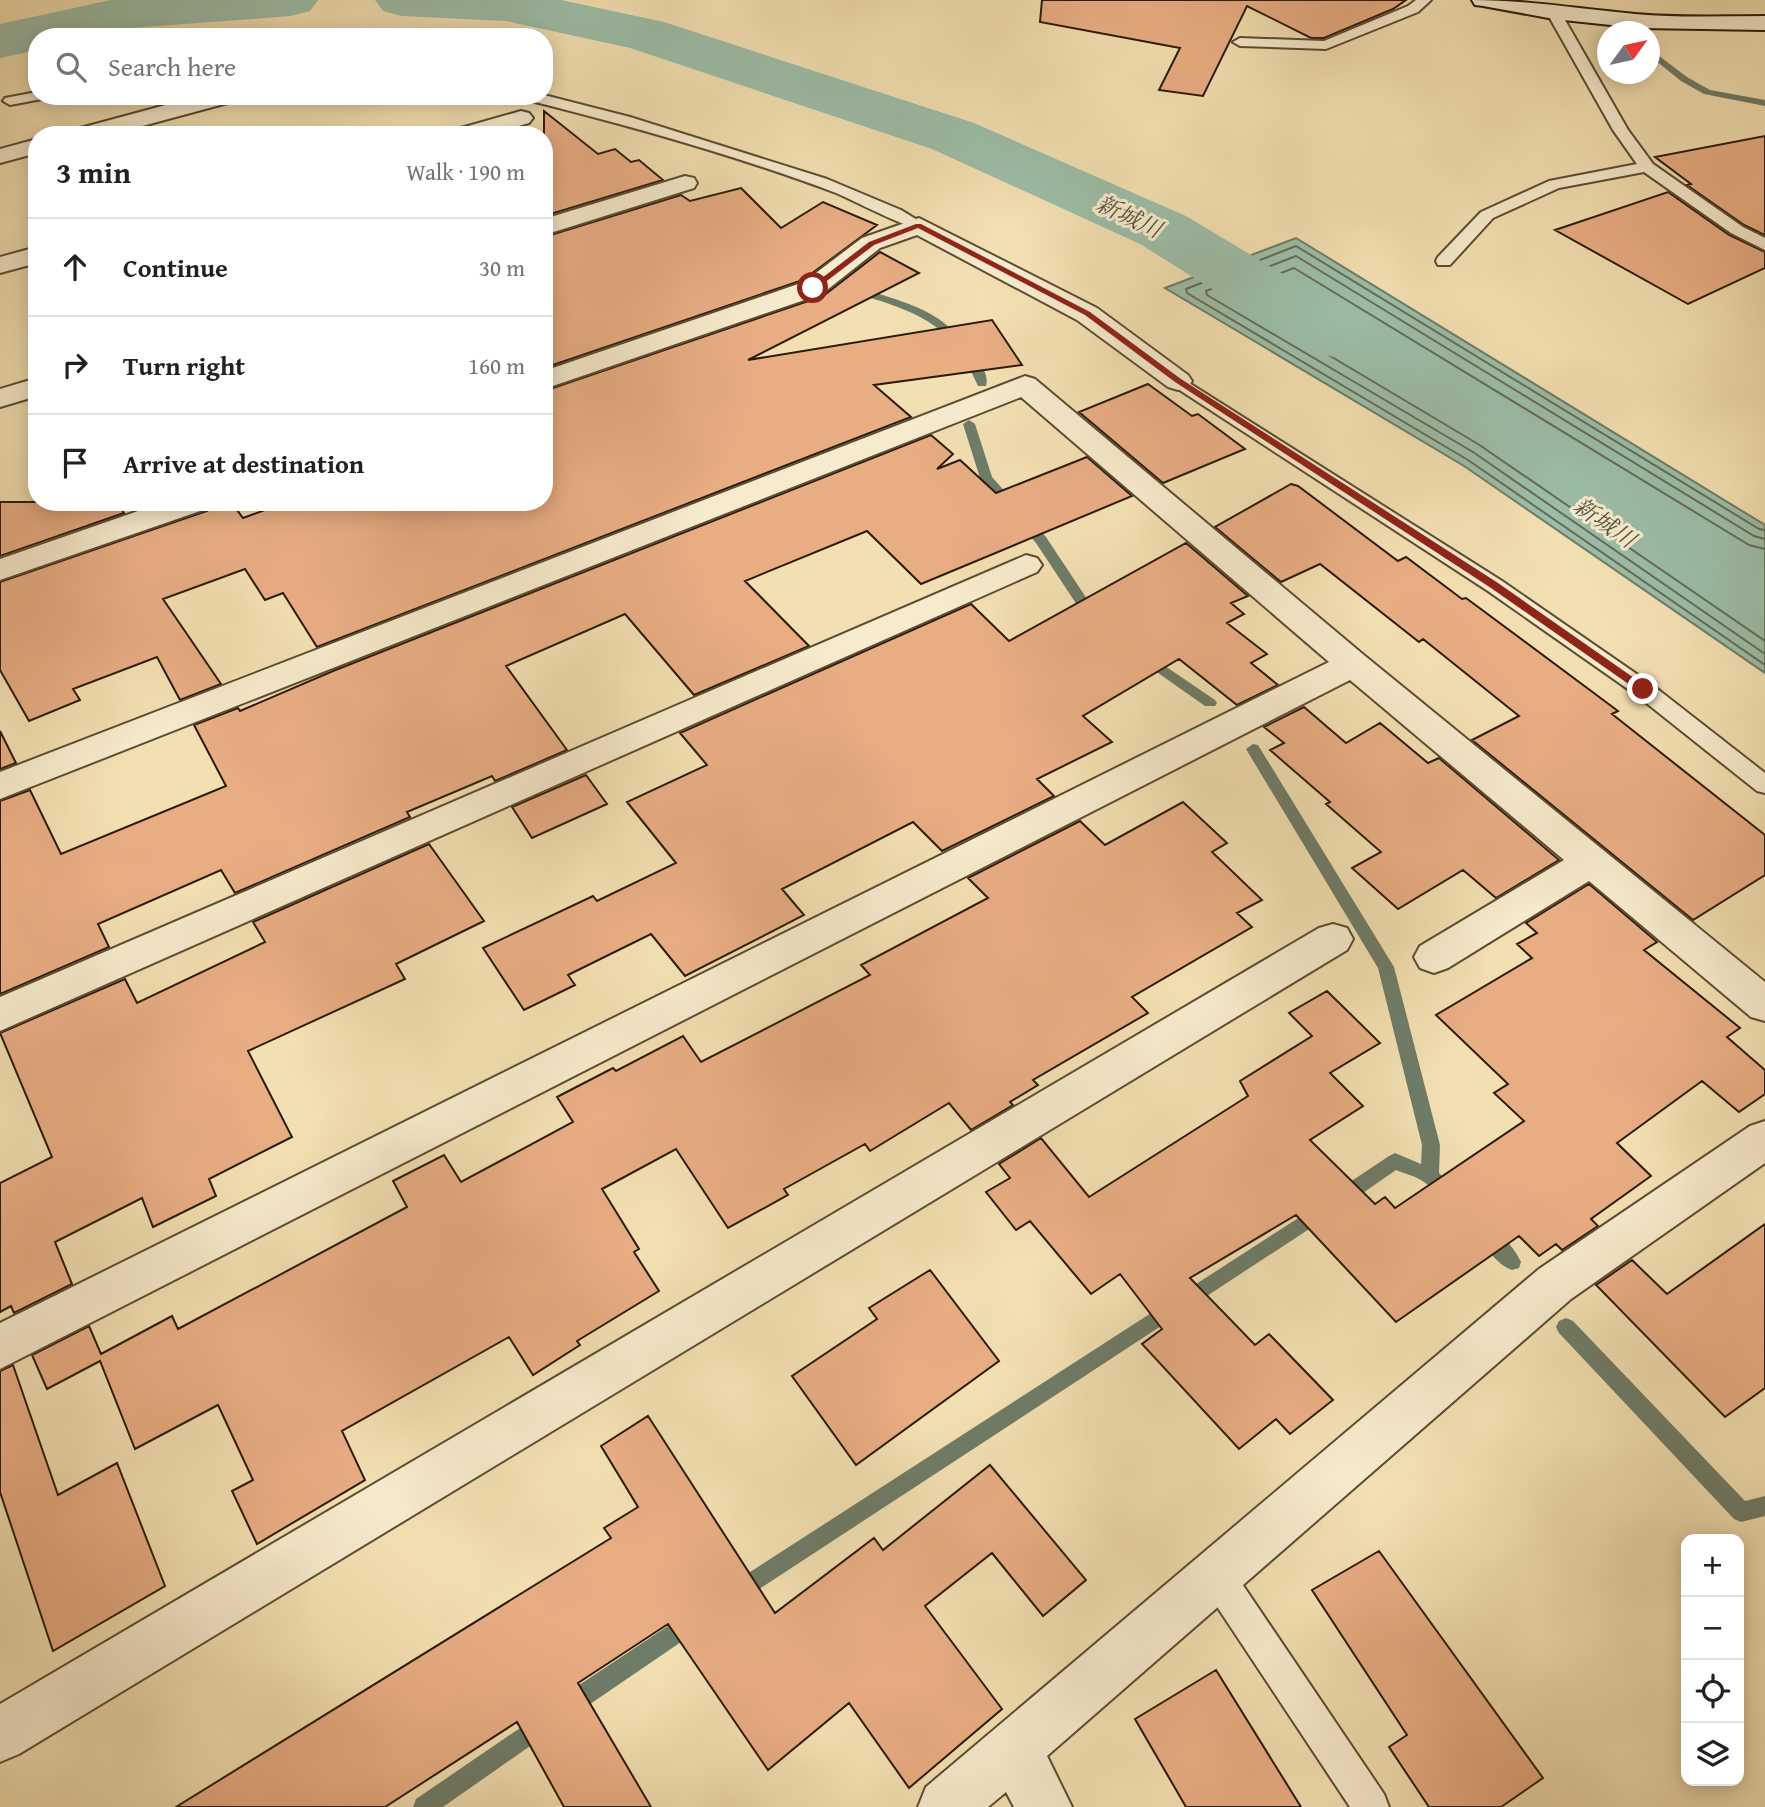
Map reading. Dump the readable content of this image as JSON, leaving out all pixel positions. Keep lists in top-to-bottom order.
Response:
{
  "water": ["新城川"],
  "north": "top right",
  "page": {
    "search": "Search here",
    "heading": ["3 min", "Walk · 190 m"],
    "list": [
      ["Continue", "30 m"],
      ["Turn right", "160 m"],
      "Arrive at destination"
    ],
    "map_buttons": ["+", "−"]
  }
}
